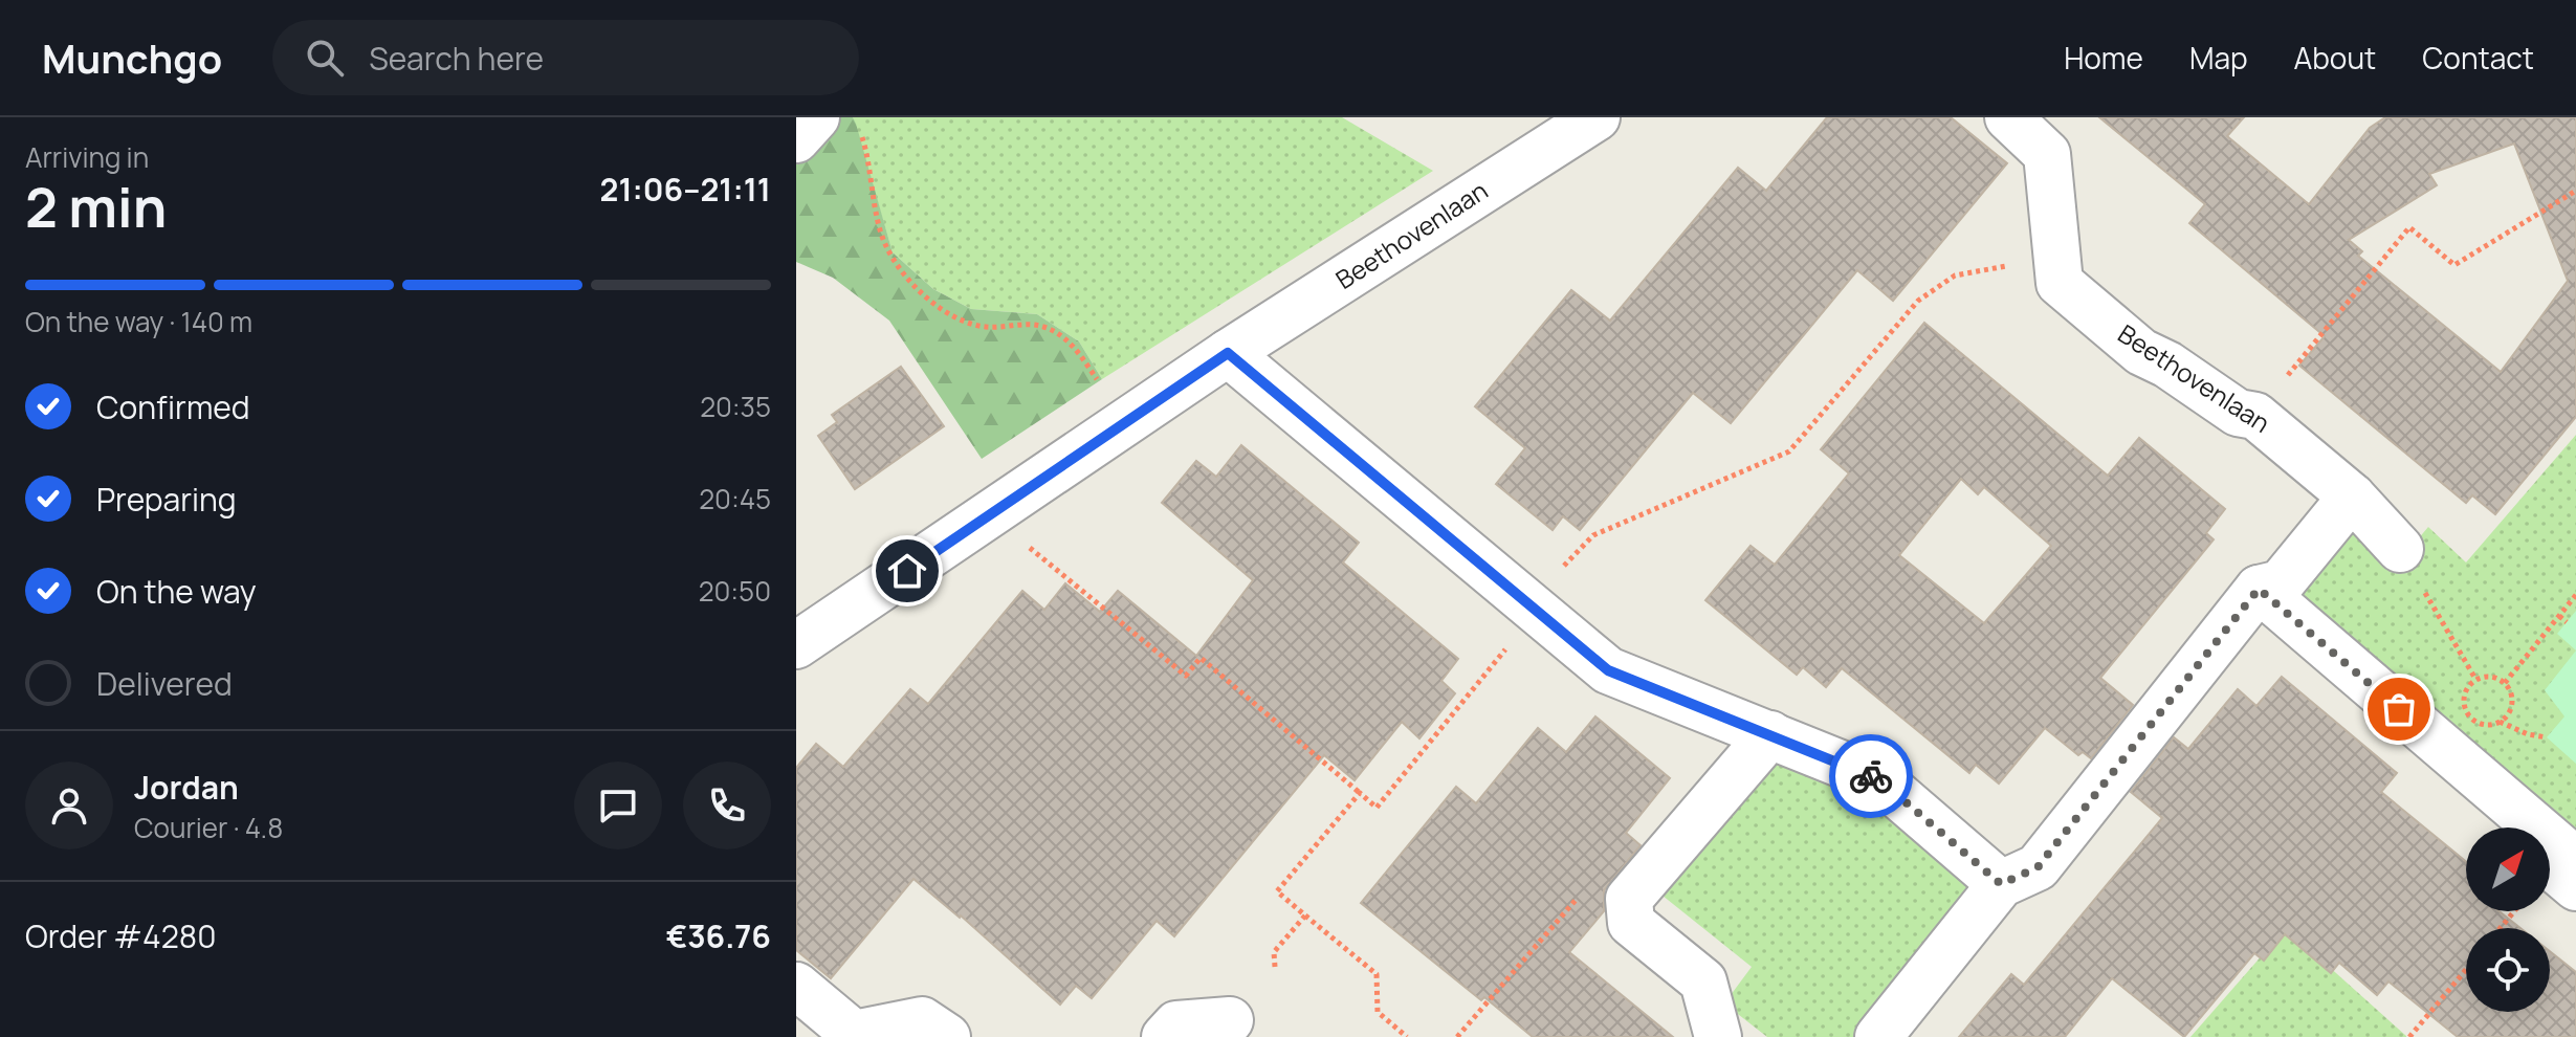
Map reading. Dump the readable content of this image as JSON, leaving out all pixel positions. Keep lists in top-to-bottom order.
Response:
{
  "streets": {
    "street": ["Beethovenlaan"]
  },
  "north": "top right",
  "page": {
    "header": "Munchgo",
    "search": "Search here",
    "nav": [
      "Home",
      "Map",
      "About",
      "Contact"
    ],
    "heading": ["2 min", "Arriving in", "21:06–21:11"],
    "panel": [
      "Jordan",
      "Courier · 4.8",
      "Order #4280",
      "€36.76"
    ],
    "bar": "On the way · 140 m",
    "list": [
      ["Confirmed", "20:35"],
      ["Preparing", "20:45"],
      ["On the way", "20:50"],
      "Delivered"
    ]
  }
}
